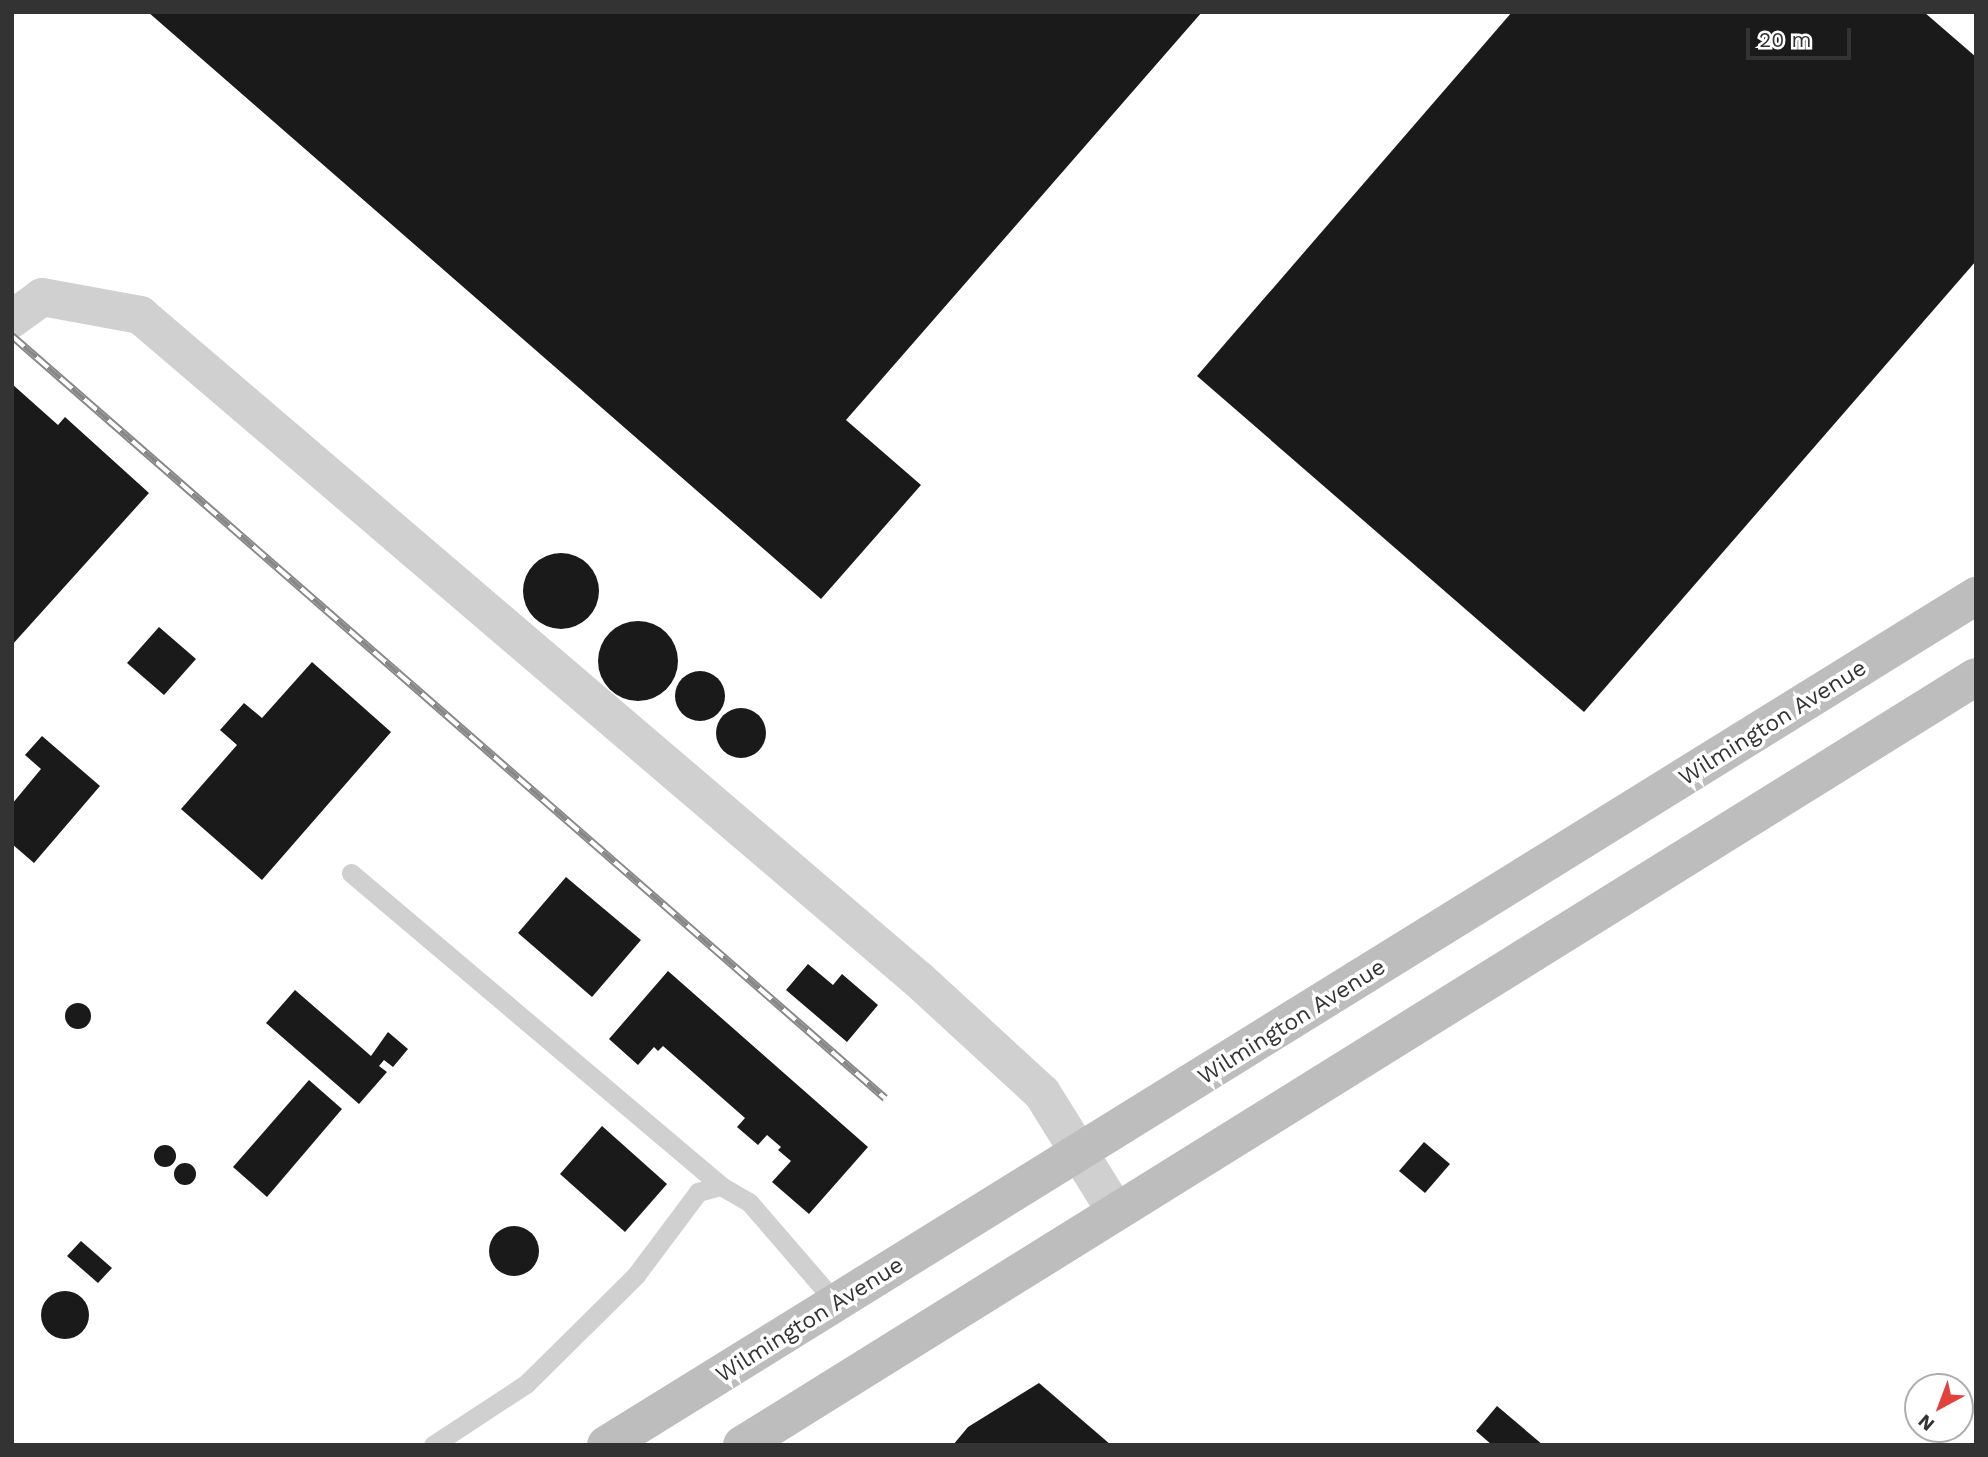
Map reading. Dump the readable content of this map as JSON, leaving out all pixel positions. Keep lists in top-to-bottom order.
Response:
{
  "streets": {
    "main road": ["Wilmington Avenue"]
  },
  "scale_bar": "20 m",
  "north": "bottom left"
}
